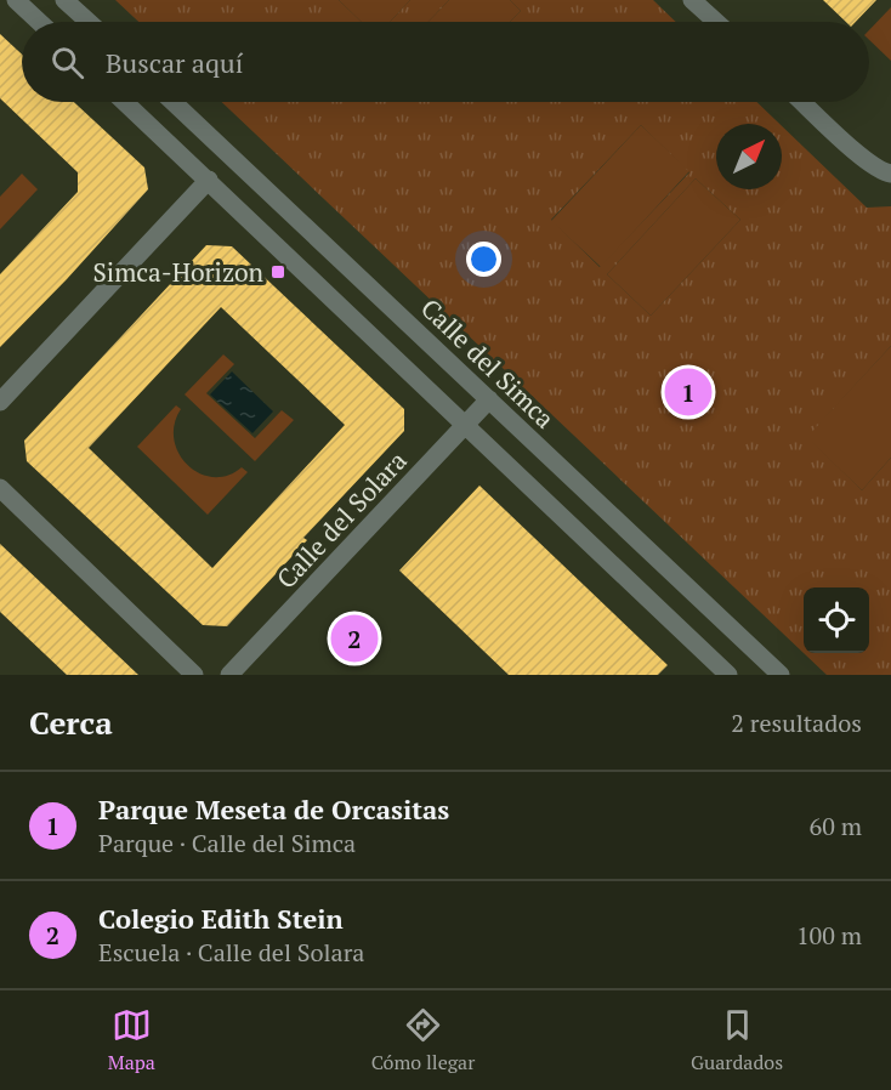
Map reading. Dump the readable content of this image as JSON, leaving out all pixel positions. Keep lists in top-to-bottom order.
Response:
{
  "streets": {
    "street": ["Calle del Simca", "Calle del Solara"]
  },
  "crossings": [
    ["Calle del Simca", "Calle del Solara"]
  ],
  "places": {
    "transit": ["Simca-Horizon"]
  },
  "north": "top right",
  "page": {
    "search": "Buscar aquí",
    "pins": ["1", "2"],
    "heading": ["Cerca", "2 resultados"],
    "list": [
      {
        "mark": "1",
        "name": "Parque Meseta de Orcasitas",
        "note": "Parque · Calle del Simca",
        "value": "60 m"
      },
      {
        "mark": "2",
        "name": "Colegio Edith Stein",
        "note": "Escuela · Calle del Solara",
        "value": "100 m"
      }
    ],
    "nav": ["Mapa", "Cómo llegar", "Guardados"]
  }
}
